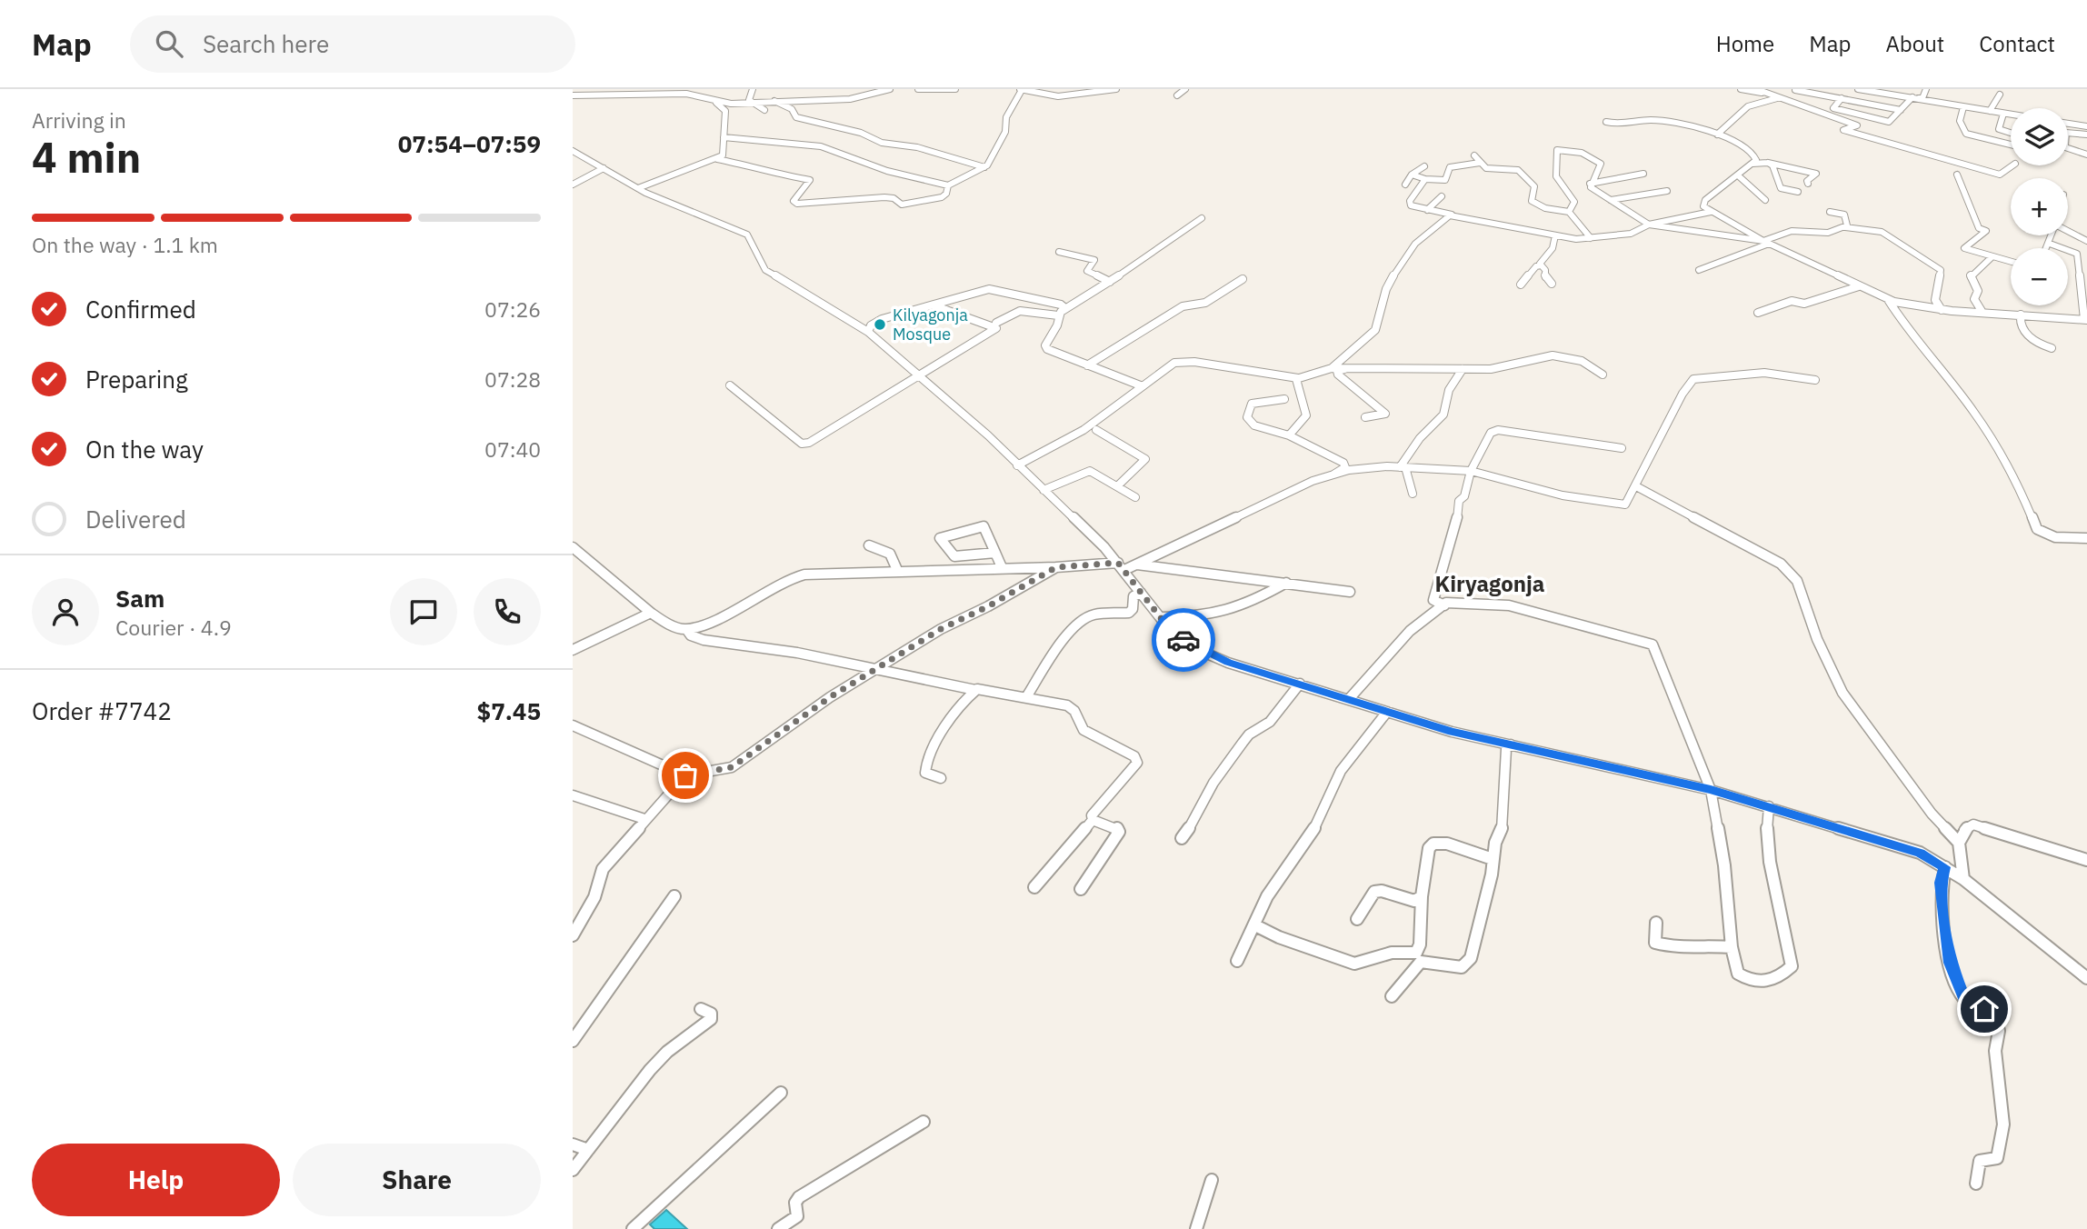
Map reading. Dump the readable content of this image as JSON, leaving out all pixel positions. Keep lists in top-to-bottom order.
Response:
{
  "districts": ["Kiryagonja"],
  "places": ["Kilyagonja Mosque"],
  "page": {
    "header": "Map",
    "search": "Search here",
    "nav": [
      "Home",
      "Map",
      "About",
      "Contact"
    ],
    "heading": ["4 min", "Arriving in", "07:54–07:59"],
    "panel": [
      "Sam",
      "Courier · 4.9",
      "Order #7742",
      "$7.45"
    ],
    "map_buttons": ["+", "−"],
    "bar": "On the way · 1.1 km",
    "list": [
      ["Confirmed", "07:26"],
      ["Preparing", "07:28"],
      ["On the way", "07:40"],
      "Delivered"
    ],
    "buttons": ["Help", "Share"]
  }
}
